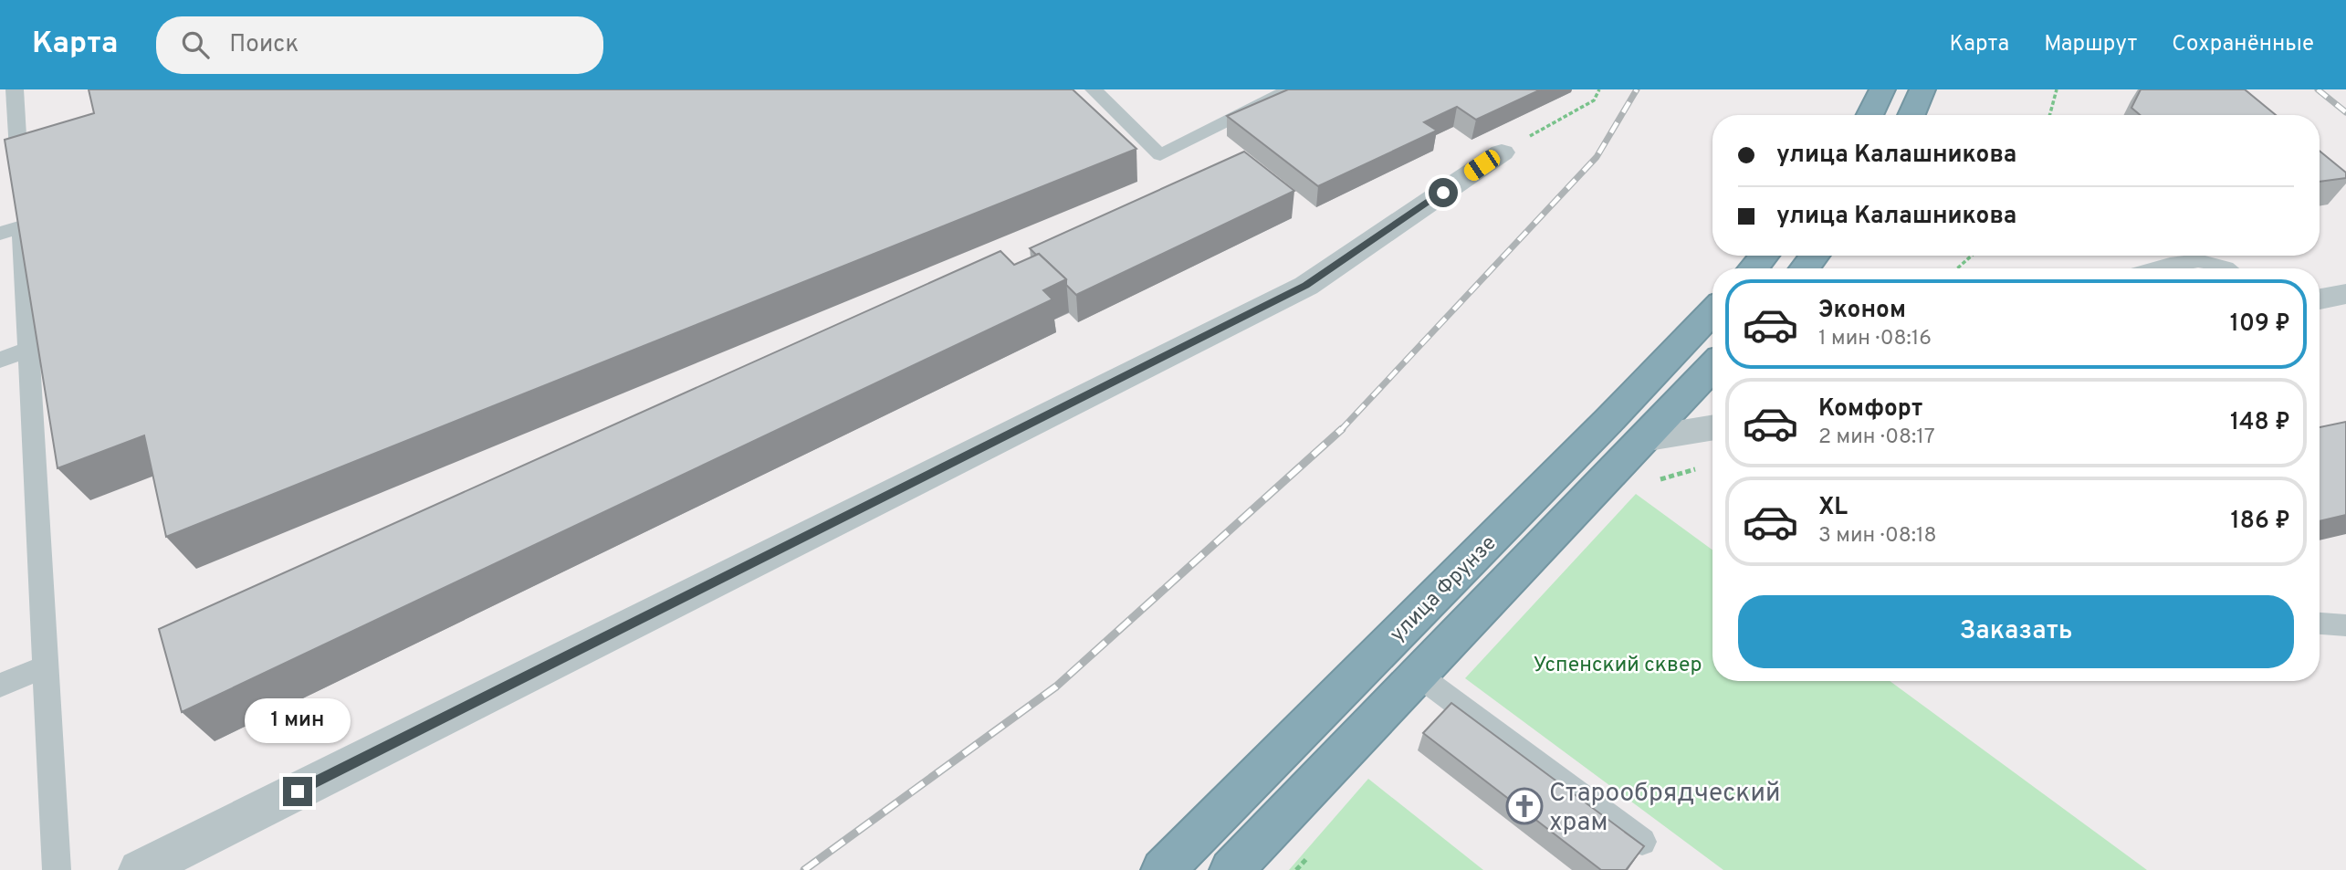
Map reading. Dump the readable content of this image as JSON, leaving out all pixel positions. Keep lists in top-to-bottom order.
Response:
{
  "streets": {
    "highway": ["улица Фрунзе"]
  },
  "parks": ["Успенский сквер"],
  "places": {
    "church": ["Старообрядческий храм"]
  },
  "page": {
    "header": "Карта",
    "search": "Поиск",
    "nav": ["Карта", "Маршрут", "Сохранённые"],
    "banner": ["улица Калашникова", "улица Калашникова"],
    "list": [
      {
        "name": "Эконом",
        "note": "1 мин · 08:16",
        "value": "109 ₽"
      },
      {
        "name": "Комфорт",
        "note": "2 мин · 08:17",
        "value": "148 ₽"
      },
      {
        "name": "XL",
        "note": "3 мин · 08:18",
        "value": "186 ₽"
      }
    ],
    "buttons": "Заказать",
    "bubble": "1 мин"
  }
}
